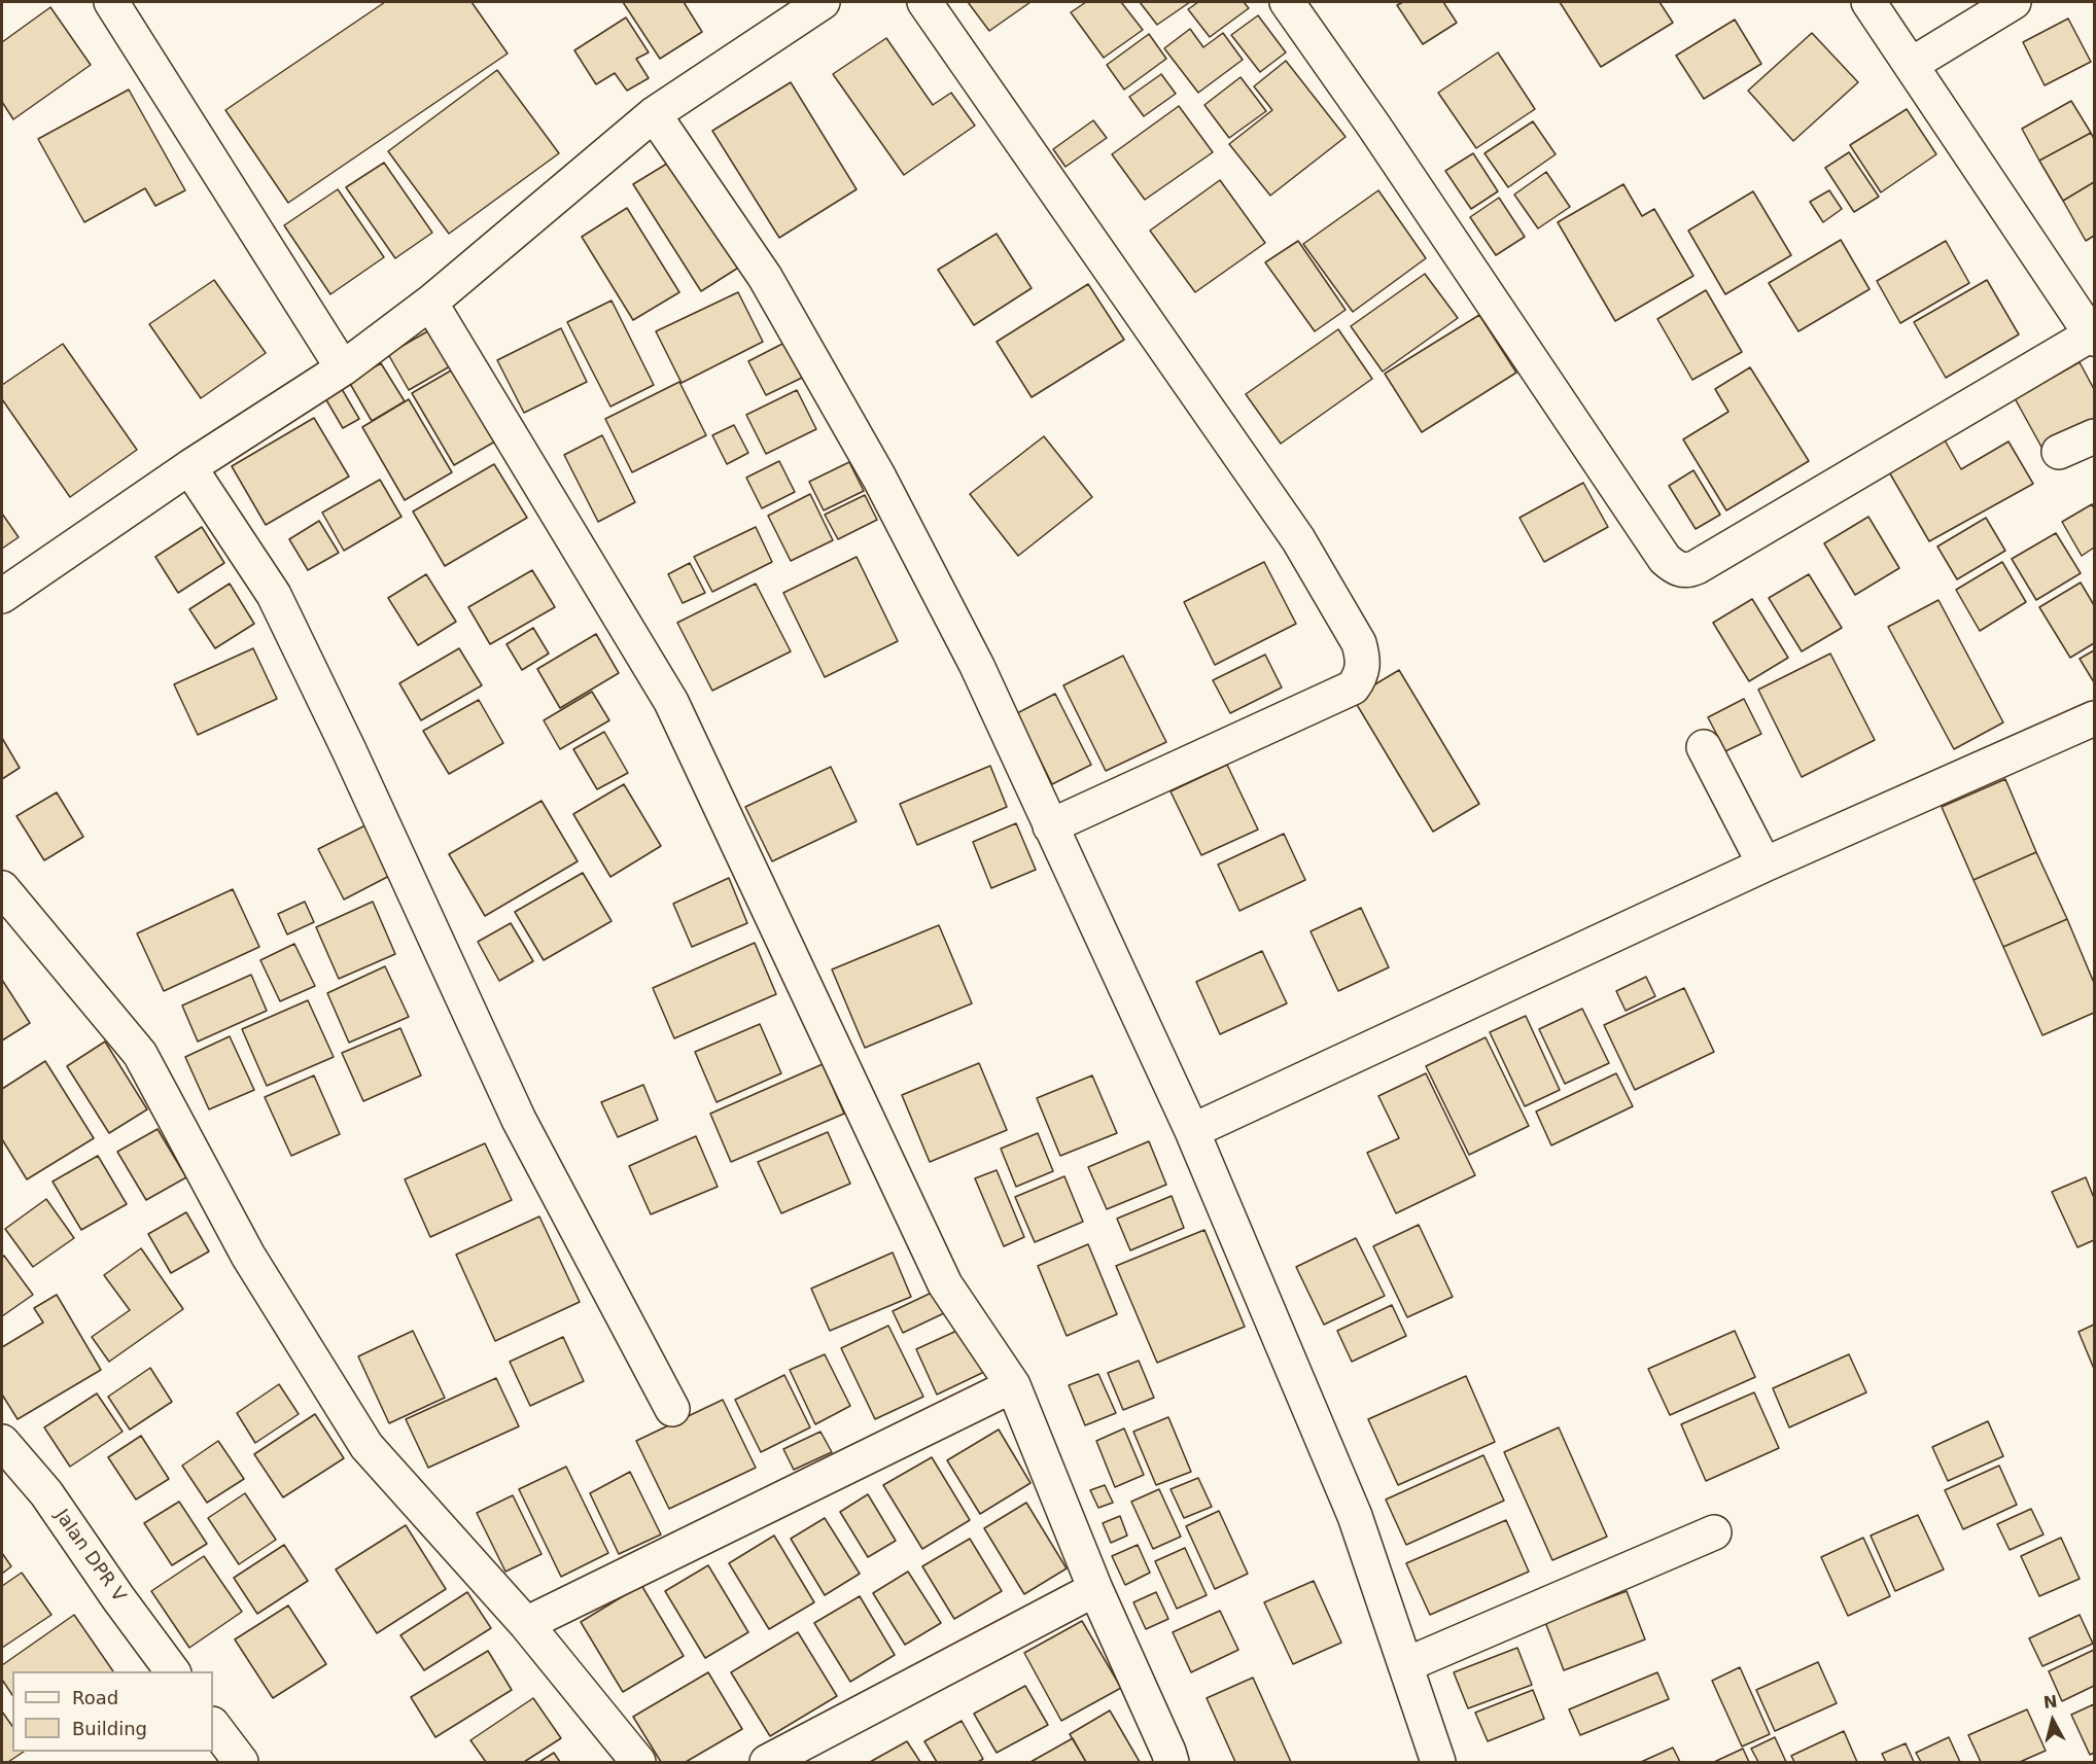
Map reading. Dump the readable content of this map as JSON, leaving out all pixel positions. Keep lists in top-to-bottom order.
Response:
{
  "streets": {
    "street": ["Jalan DPR V"]
  },
  "legend": ["Road", "Building"],
  "north": "top"
}
